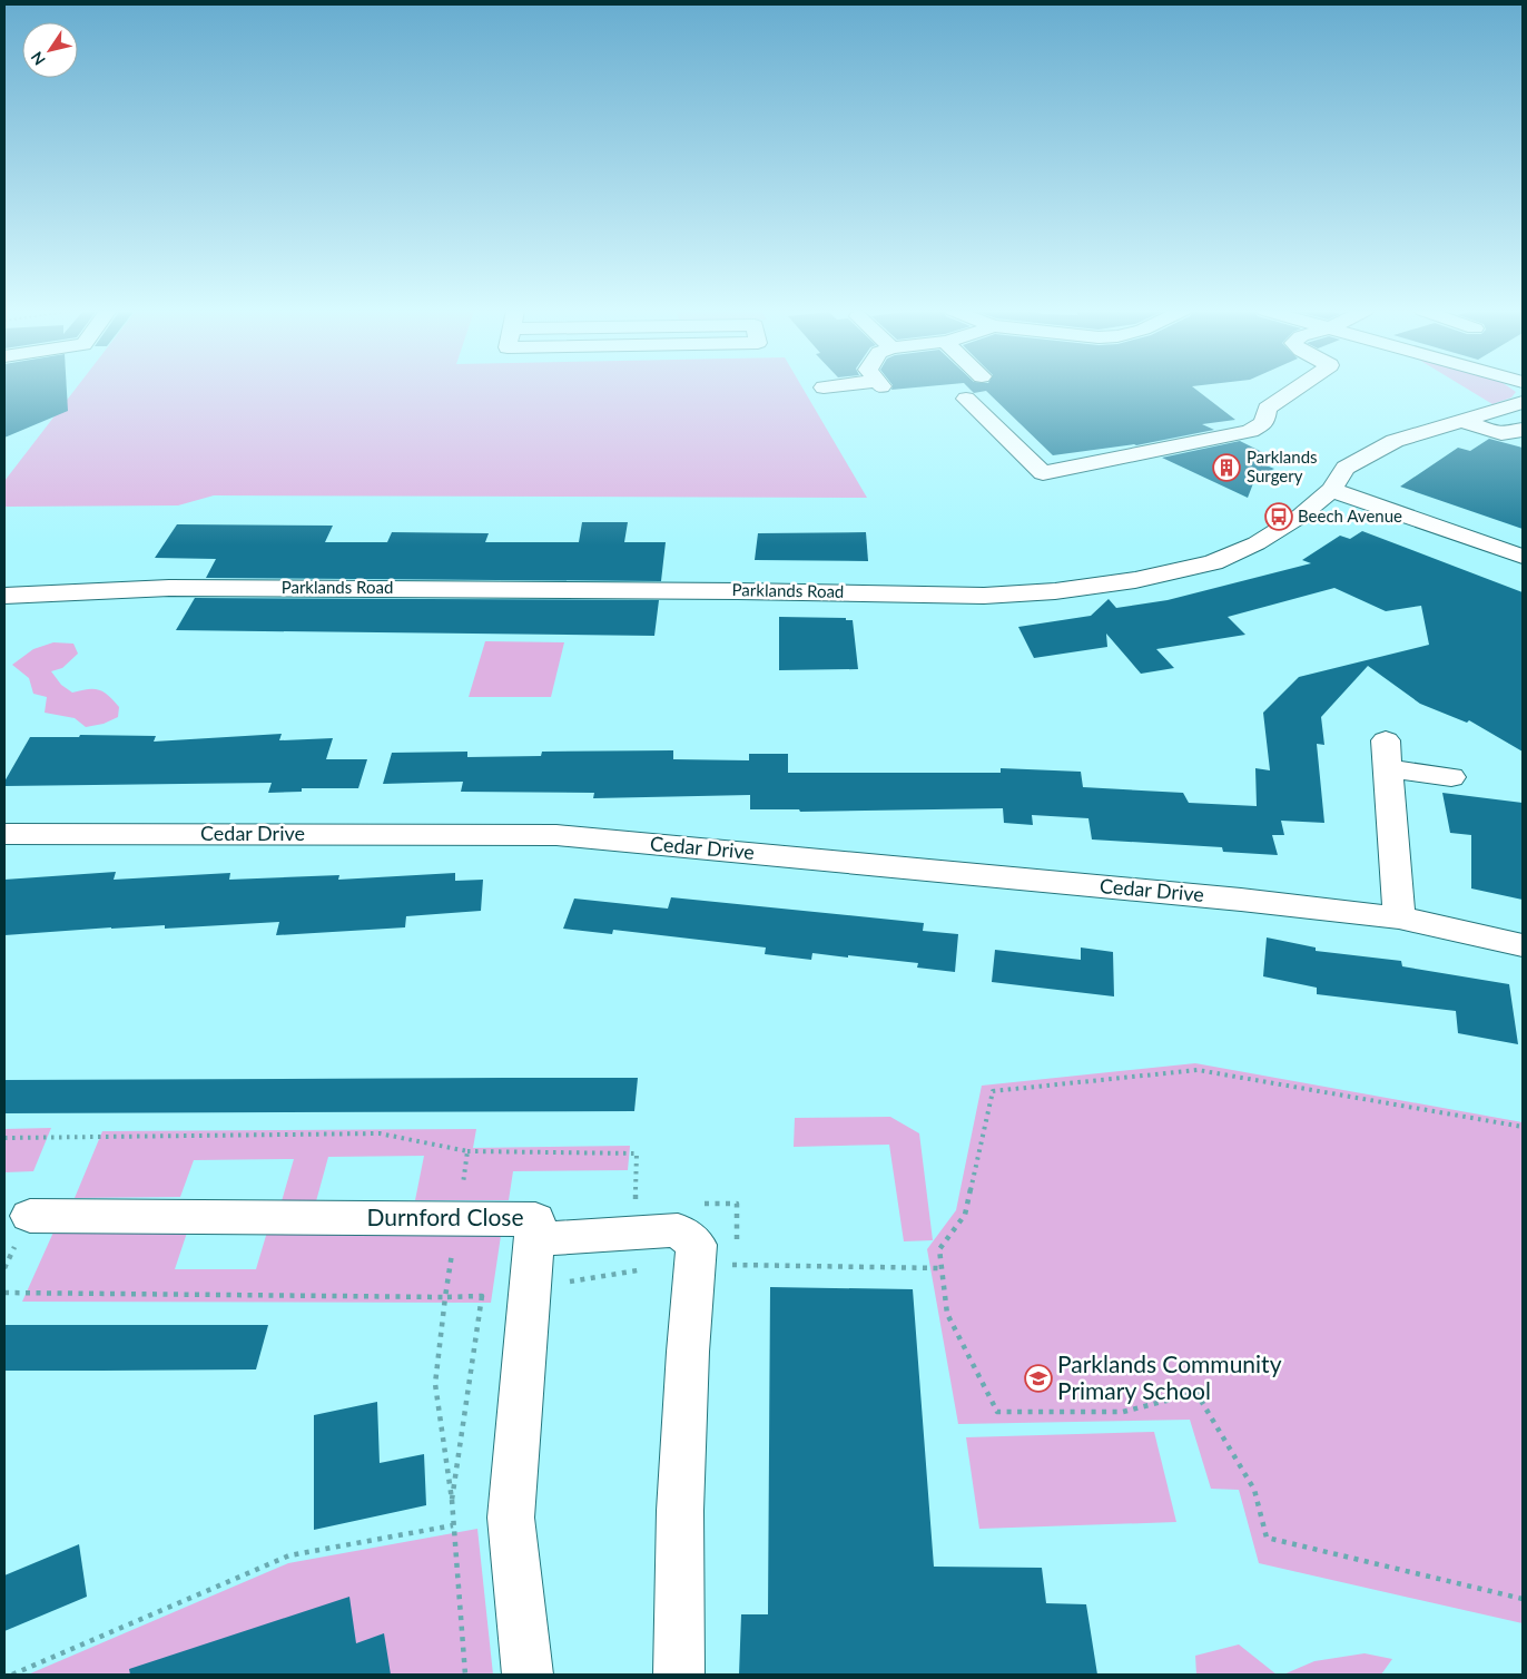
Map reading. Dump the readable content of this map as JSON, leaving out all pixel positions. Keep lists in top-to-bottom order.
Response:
{
  "streets": {
    "street": ["Parklands Road", "Cedar Drive", "Durnford Close"]
  },
  "places": {
    "building": ["Parklands Surgery"],
    "bus stop": ["Beech Avenue"],
    "school or university": ["Parklands Community Primary School"]
  },
  "north": "bottom left"
}
